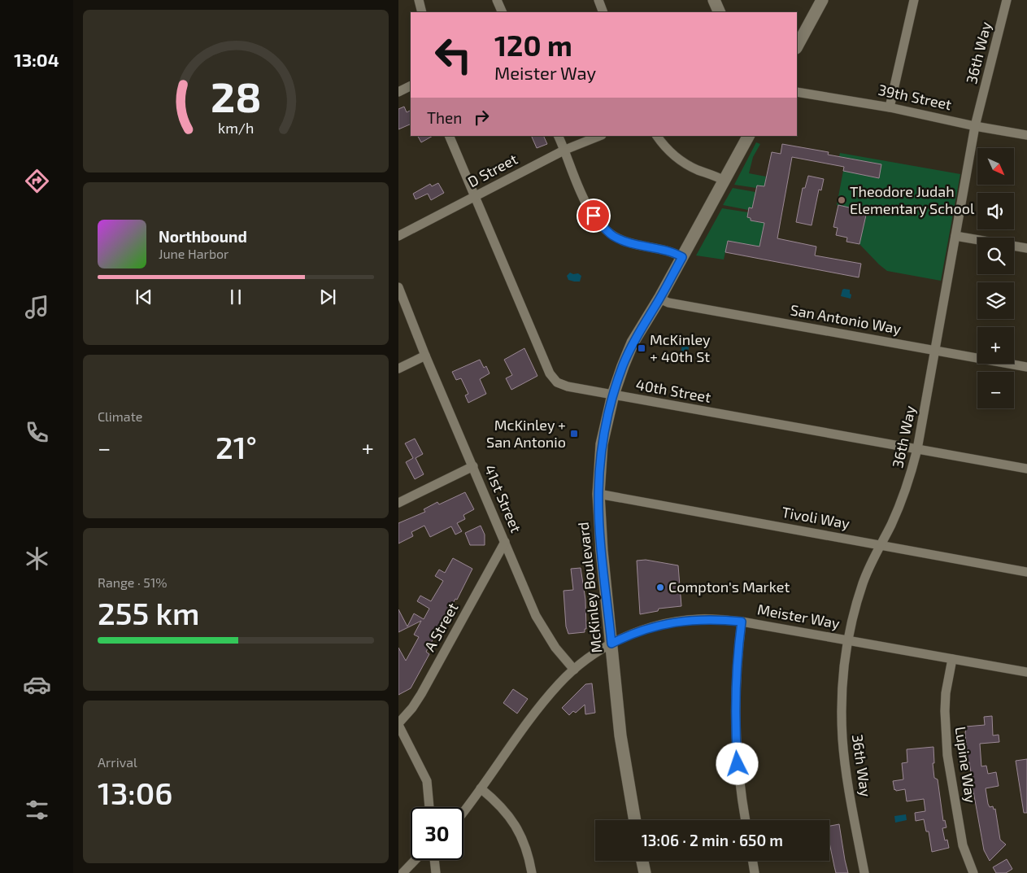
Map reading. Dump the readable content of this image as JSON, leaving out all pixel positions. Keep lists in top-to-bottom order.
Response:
{
  "streets": {
    "street": [
      "36th Way",
      "39th Street",
      "D Street",
      "San Antonio Way",
      "40th Street",
      "41st Street",
      "Tivoli Way",
      "McKinley Boulevard",
      "Meister Way",
      "A Street",
      "Lupine Way"
    ]
  },
  "crossings": [
    ["36th Way", "39th Street"],
    ["36th Way", "San Antonio Way"],
    ["36th Way", "40th Street"],
    ["36th Way", "Tivoli Way"],
    ["36th Way", "Meister Way"],
    ["D Street", "40th Street"],
    ["San Antonio Way", "McKinley Boulevard"],
    ["40th Street", "McKinley Boulevard"],
    ["41st Street", "Meister Way"],
    ["41st Street", "A Street"],
    ["Tivoli Way", "McKinley Boulevard"],
    ["McKinley Boulevard", "Meister Way"],
    ["Meister Way", "Lupine Way"]
  ],
  "places": {
    "other": ["Theodore Judah Elementary School", "Compton's Market"],
    "transit": ["McKinley + 40th St", "McKinley + San Antonio"]
  },
  "north": "bottom right",
  "page": {
    "tabs": "13:04",
    "turn": ["120 m", "Meister Way"],
    "then": "Then",
    "map_buttons": ["+", "−"],
    "song": ["Northbound", "June Harbor"],
    "tile": [
      "Climate",
      ["Range · 51%", "255 km"],
      ["Arrival", "13:06"]
    ],
    "heat": ["−", "21°", "+"],
    "limit": "30",
    "trip": "13:06 · 2 min · 650 m",
    "gauge": ["28", "km/h"]
  }
}
